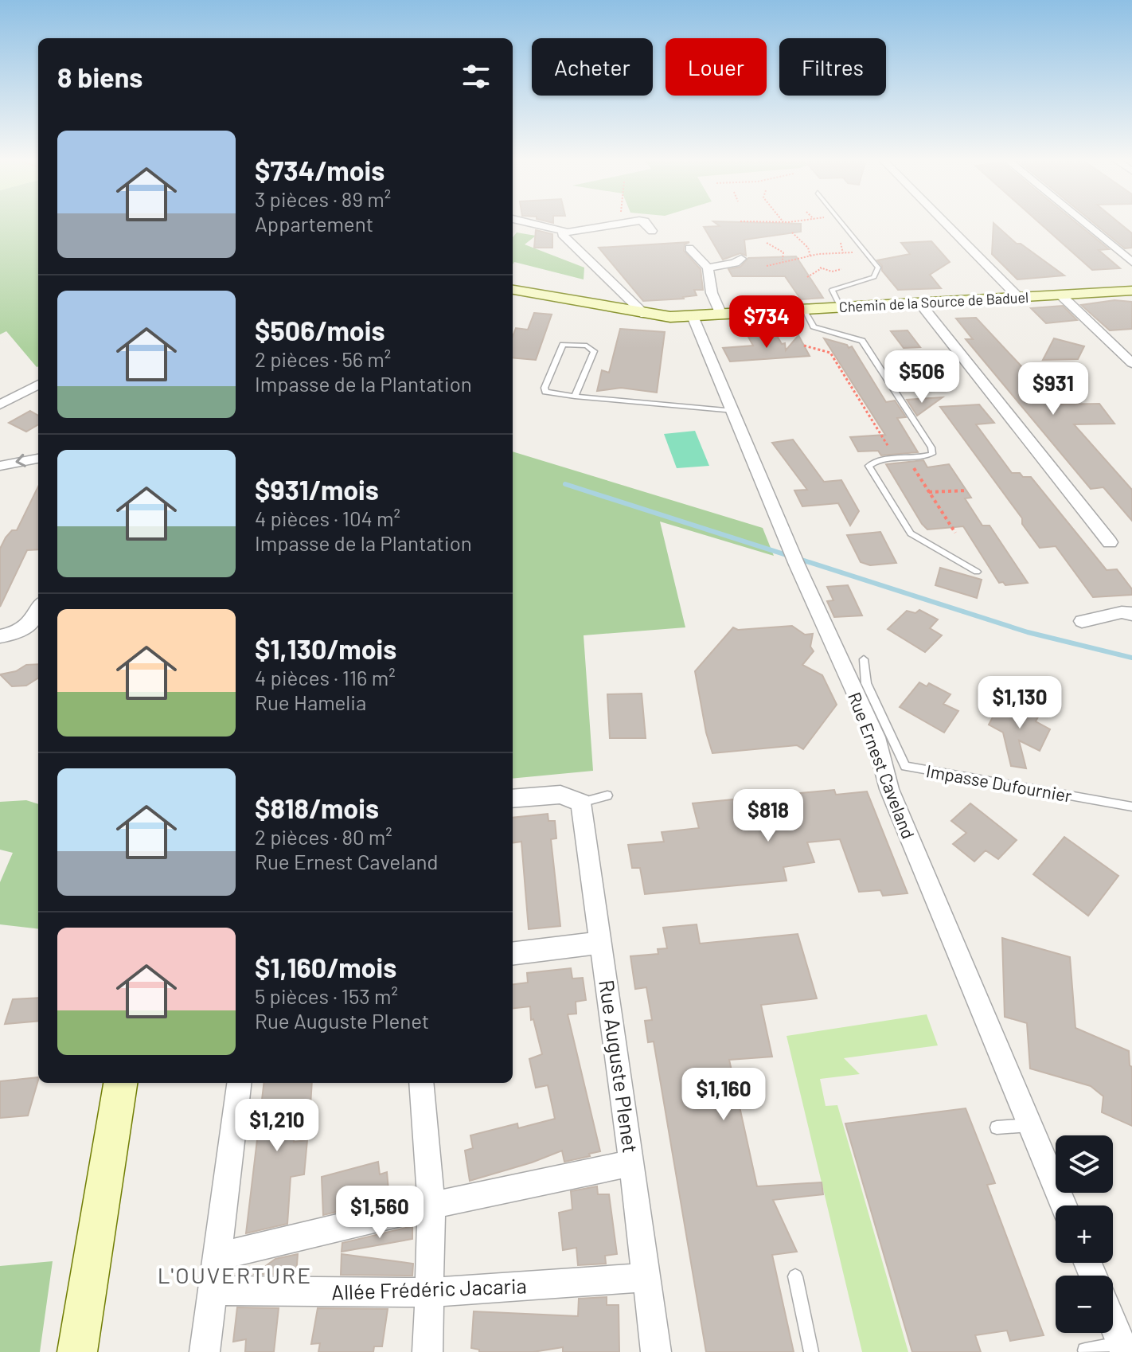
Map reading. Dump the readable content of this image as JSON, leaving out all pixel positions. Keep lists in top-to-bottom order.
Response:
{
  "streets": {
    "street": [
      "Chemin de la Source de Baduel",
      "Rue Ernest Caveland",
      "Rue Auguste Plenet",
      "Allée Frédéric Jacaria"
    ],
    "lane": ["Impasse Dufournier"]
  },
  "crossings": [
    ["Chemin de la Source de Baduel", "Rue Ernest Caveland"],
    ["Rue Auguste Plenet", "Allée Frédéric Jacaria"]
  ],
  "districts": ["L'OUVERTURE"],
  "page": {
    "chip": ["Acheter", "Louer", "Filtres"],
    "heading": "8 biens",
    "list": [
      {
        "name": "$734/mois",
        "note": "3 pièces · 89 m² · Appartement"
      },
      {
        "name": "$506/mois",
        "note": "2 pièces · 56 m² · Impasse de la Plantation"
      },
      {
        "name": "$931/mois",
        "note": "4 pièces · 104 m² · Impasse de la Plantation"
      },
      {
        "name": "$1,130/mois",
        "note": "4 pièces · 116 m² · Rue Hamelia"
      },
      {
        "name": "$818/mois",
        "note": "2 pièces · 80 m² · Rue Ernest Caveland"
      },
      {
        "name": "$1,160/mois",
        "note": "5 pièces · 153 m² · Rue Auguste Plenet"
      }
    ],
    "price": [
      "$734",
      "$506",
      "$931",
      "$1,130",
      "$818",
      "$1,160",
      "$1,210",
      "$1,560"
    ],
    "map_buttons": ["+", "−"]
  }
}
